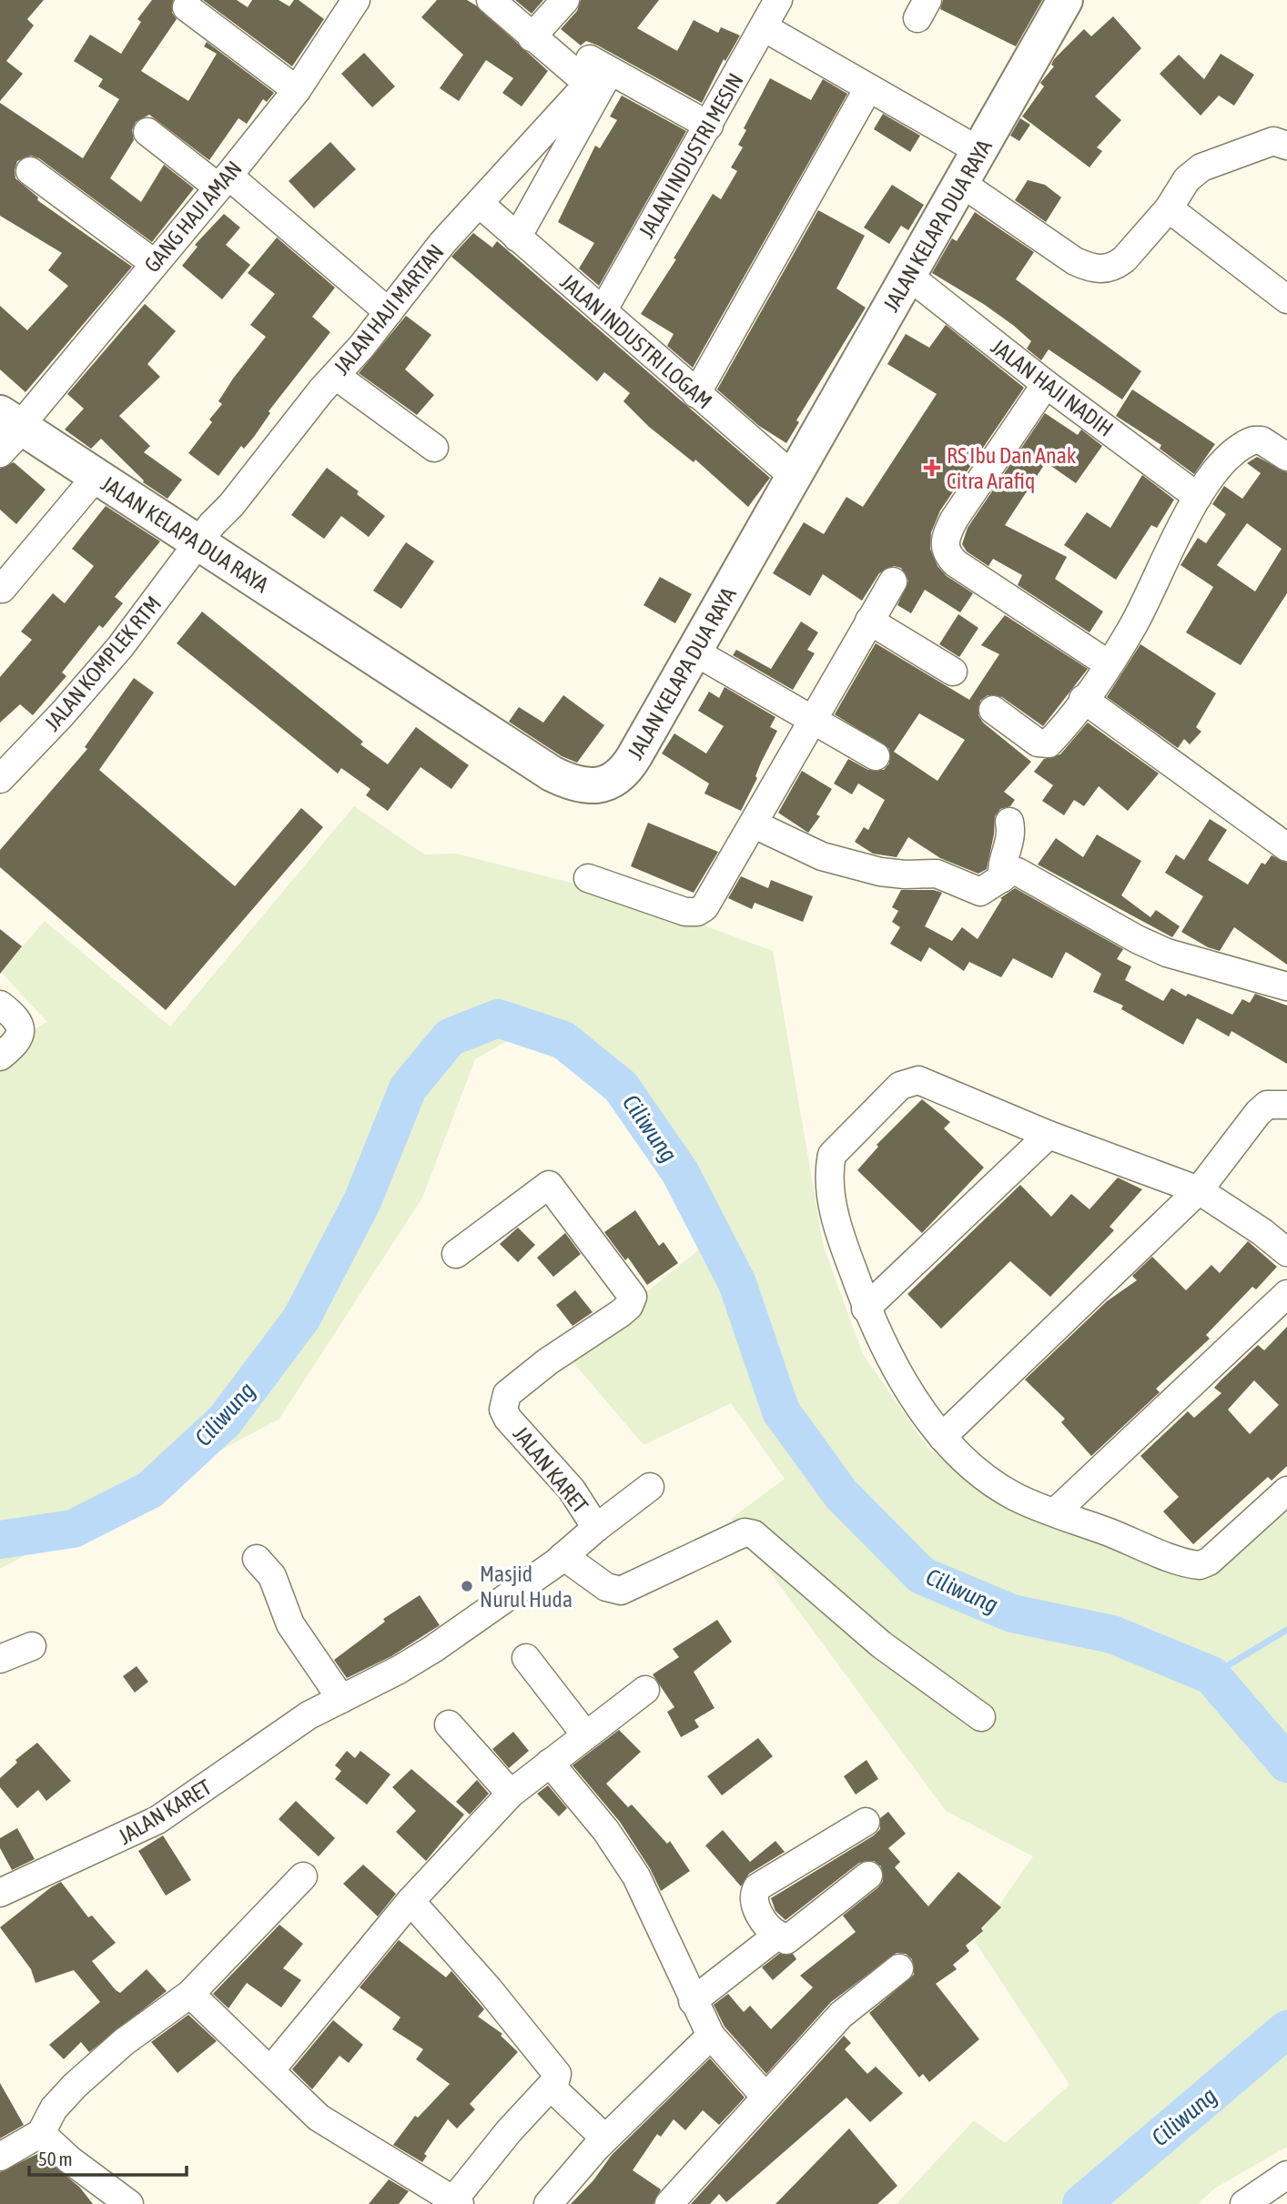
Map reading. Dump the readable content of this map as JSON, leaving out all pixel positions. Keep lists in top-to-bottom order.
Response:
{
  "streets": {
    "main road": ["JALAN KELAPA DUA RAYA"],
    "street": [
      "JALAN INDUSTRI MESIN",
      "GANG HAJI AMAN",
      "JALAN HAJI MARTAN",
      "JALAN INDUSTRI LOGAM",
      "JALAN HAJI NADIH",
      "JALAN KOMPLEK RTM",
      "JALAN KARET"
    ]
  },
  "crossings": [
    ["JALAN INDUSTRI MESIN", "JALAN INDUSTRI LOGAM"],
    ["GANG HAJI AMAN", "JALAN KELAPA DUA RAYA"],
    ["JALAN KELAPA DUA RAYA", "JALAN HAJI MARTAN"],
    ["JALAN KELAPA DUA RAYA", "JALAN INDUSTRI LOGAM"],
    ["JALAN KELAPA DUA RAYA", "JALAN HAJI NADIH"],
    ["JALAN KELAPA DUA RAYA", "JALAN KOMPLEK RTM"],
    ["JALAN HAJI MARTAN", "JALAN INDUSTRI LOGAM"],
    ["JALAN HAJI MARTAN", "JALAN KOMPLEK RTM"]
  ],
  "water": ["Ciliwung"],
  "places": {
    "health": ["RS Ibu Dan Anak Citra Arafiq"],
    "other": ["Masjid Nurul Huda"]
  },
  "scale_bar": "50 m"
}
